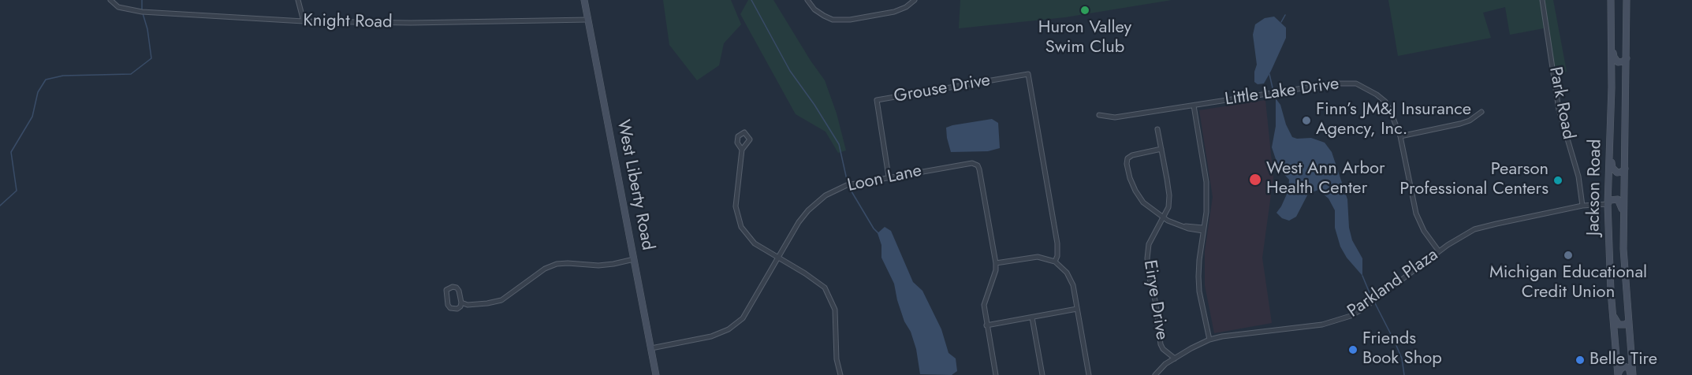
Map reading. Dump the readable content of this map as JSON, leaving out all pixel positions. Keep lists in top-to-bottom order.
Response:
{
  "streets": {
    "main road": ["West Liberty Road", "Jackson Road"],
    "street": [
      "Knight Road",
      "Grouse Drive",
      "Little Lake Drive",
      "Park Road",
      "Loon Lane",
      "Parkland Plaza",
      "Eirye Drive"
    ]
  },
  "crossings": [
    ["Knight Road", "West Liberty Road"],
    ["Grouse Drive", "Loon Lane"],
    ["Little Lake Drive", "Parkland Plaza"],
    ["Park Road", "Parkland Plaza"],
    ["Loon Lane", "West Liberty Road"],
    ["Jackson Road", "Parkland Plaza"],
    ["Parkland Plaza", "Eirye Drive"]
  ],
  "places": [
    "Huron Valley Swim Club",
    "Finn’s JM&J Insurance Agency, Inc.",
    "West Ann Arbor Health Center",
    "Pearson Professional Centers",
    "Michigan Educational Credit Union",
    "Friends Book Shop",
    "Belle Tire"
  ]
}
